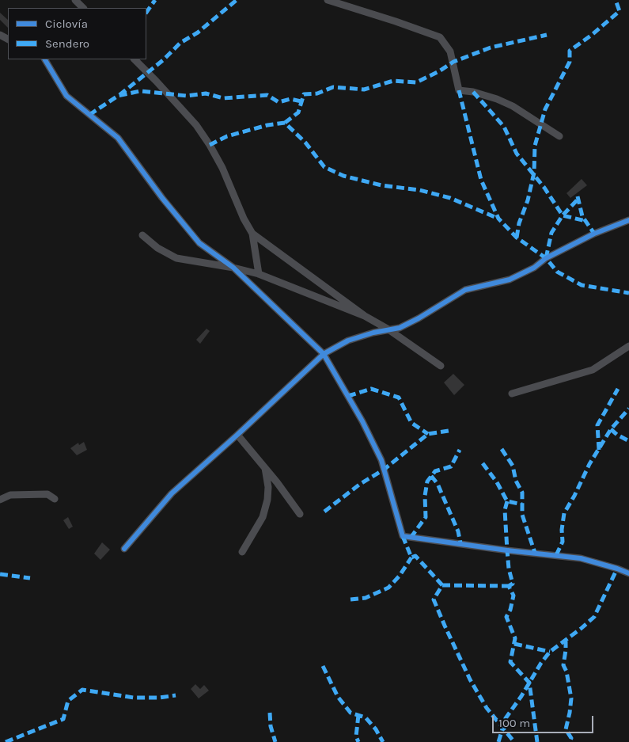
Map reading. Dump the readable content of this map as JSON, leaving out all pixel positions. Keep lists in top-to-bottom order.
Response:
{
  "legend": ["Ciclovía", "Sendero"],
  "scale_bar": "100 m"
}
